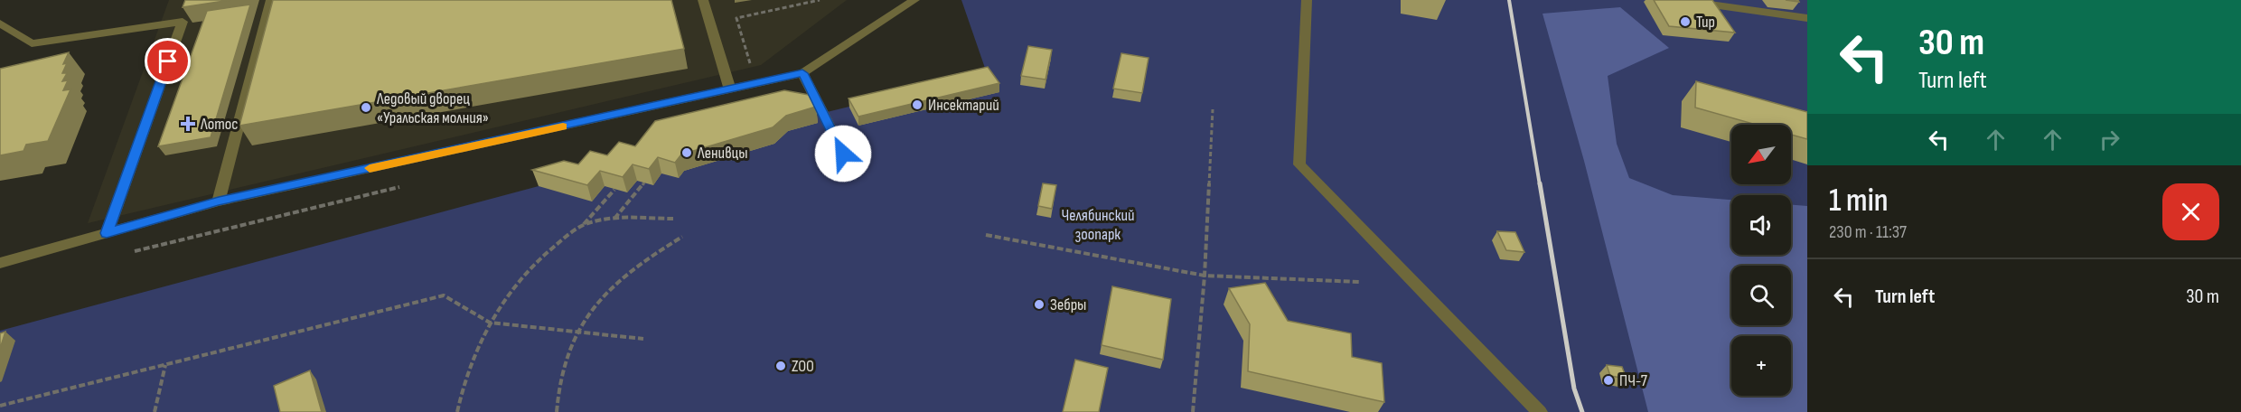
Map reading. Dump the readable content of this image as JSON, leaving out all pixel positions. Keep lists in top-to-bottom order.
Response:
{
  "parks": ["Челябинский зоопарк"],
  "places": {
    "other": [
      "Тир",
      "Инсектарий",
      "Ледовый дворец «Уральская молния»",
      "Ленивцы",
      "Зебры",
      "ZOO",
      "ПЧ-7"
    ],
    "health": ["Лотос"]
  },
  "north": "bottom left",
  "page": {
    "turn": ["30 m", "Turn left"],
    "map_buttons": "+",
    "heading": ["1 min", "230 m · 11:37"],
    "list": [
      {
        "name": "Turn left",
        "value": "30 m"
      }
    ]
  }
}
